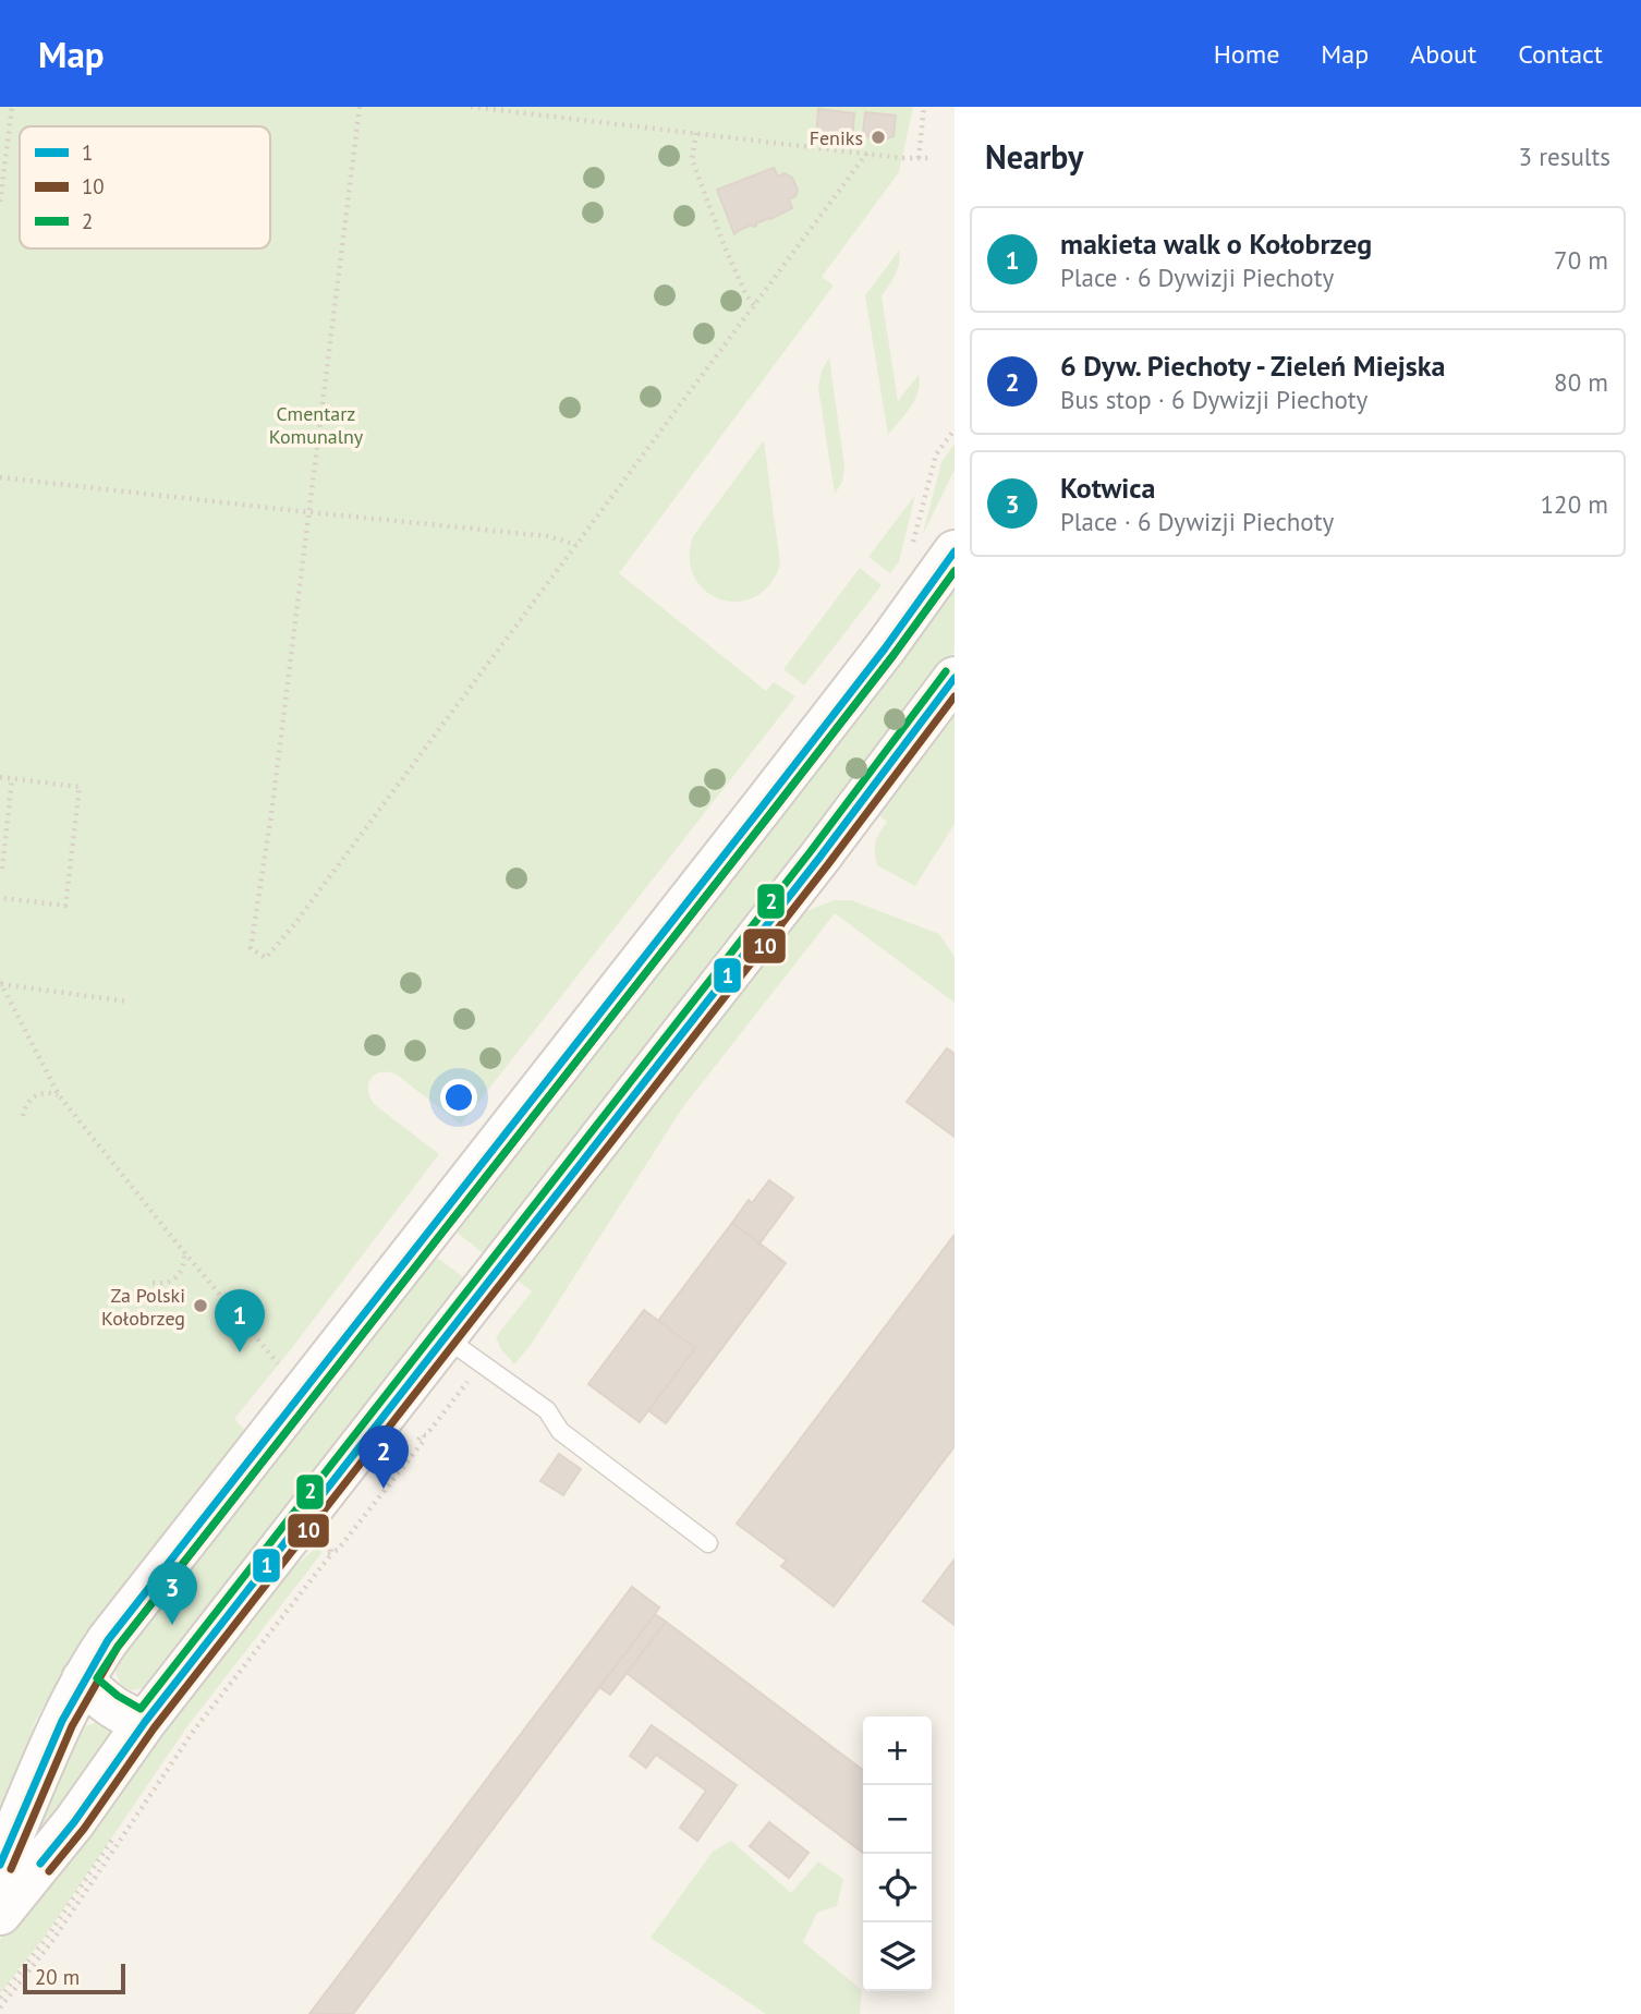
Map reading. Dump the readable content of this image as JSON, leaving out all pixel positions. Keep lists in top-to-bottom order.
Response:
{
  "parks": ["Cmentarz Komunalny"],
  "places": ["Feniks", "Za Polski Kołobrzeg"],
  "lines": ["transit line 1", "transit line 10", "transit line 2"],
  "legend": ["1", "10", "2"],
  "scale_bar": "20 m",
  "page": {
    "header": "Map",
    "nav": [
      "Home",
      "Map",
      "About",
      "Contact"
    ],
    "heading": ["Nearby", "3 results"],
    "list": [
      {
        "mark": "1",
        "name": "makieta walk o Kołobrzeg",
        "note": "Place · 6 Dywizji Piechoty",
        "value": "70 m"
      },
      {
        "mark": "2",
        "name": "6 Dyw. Piechoty - Zieleń Miejska",
        "note": "Bus stop · 6 Dywizji Piechoty",
        "value": "80 m"
      },
      {
        "mark": "3",
        "name": "Kotwica",
        "note": "Place · 6 Dywizji Piechoty",
        "value": "120 m"
      }
    ],
    "pins": ["1", "2", "3"],
    "map_buttons": ["+", "−"],
    "scale": "20 m"
  }
}
